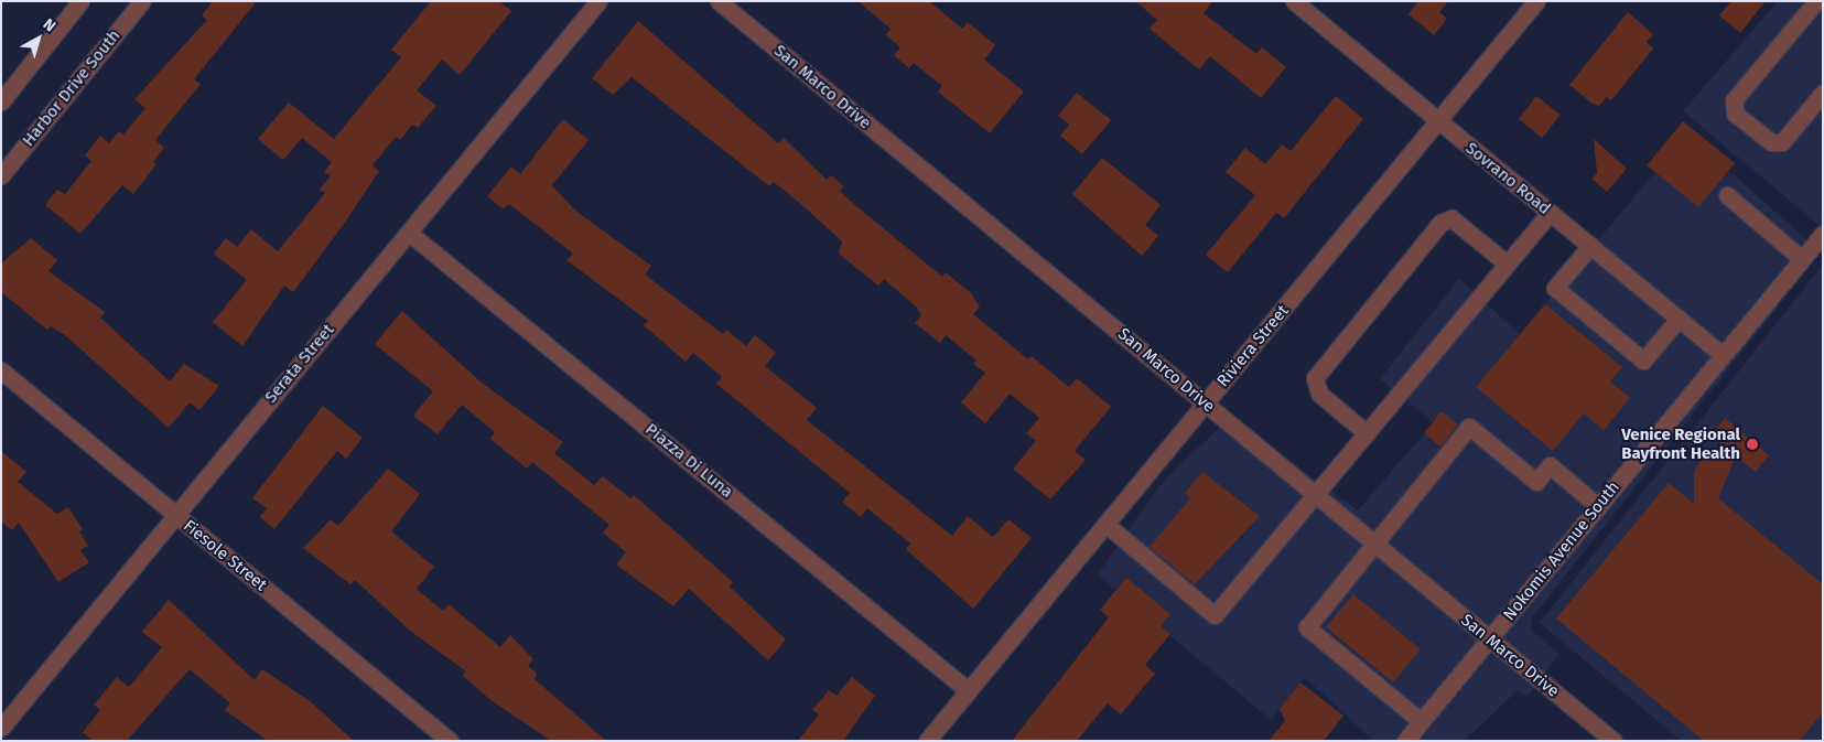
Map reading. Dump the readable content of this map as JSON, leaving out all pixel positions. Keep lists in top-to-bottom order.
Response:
{
  "streets": {
    "street": [
      "San Marco Drive",
      "Harbor Drive South",
      "Sovrano Road",
      "Riviera Street",
      "Serata Street",
      "Piazza Di Luna",
      "Nokomis Avenue South",
      "Fiesole Street"
    ]
  },
  "crossings": [
    ["San Marco Drive", "Riviera Street"],
    ["San Marco Drive", "Nokomis Avenue South"],
    ["Sovrano Road", "Riviera Street"],
    ["Sovrano Road", "Nokomis Avenue South"],
    ["Riviera Street", "Piazza Di Luna"],
    ["Serata Street", "Piazza Di Luna"],
    ["Serata Street", "Fiesole Street"]
  ],
  "places": ["Venice Regional Bayfront Health"],
  "north": "top right"
}
